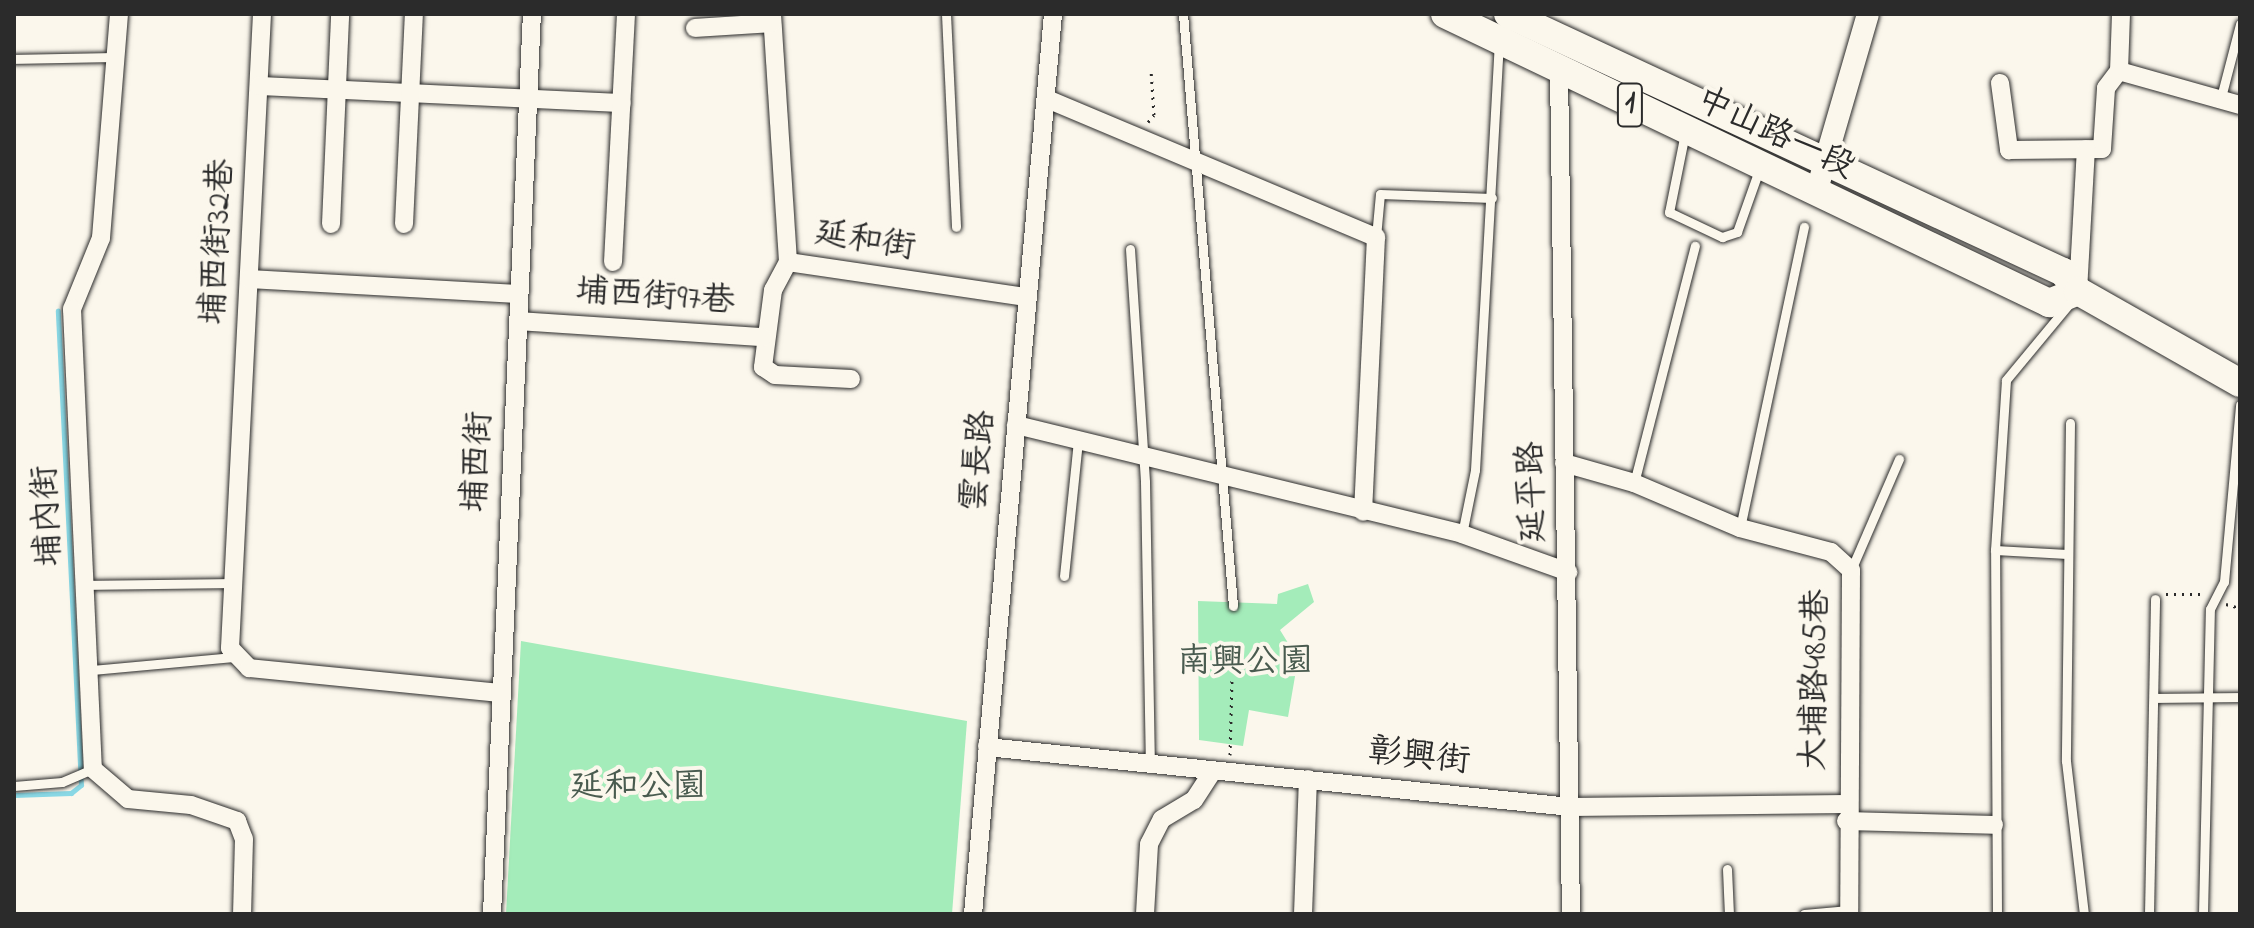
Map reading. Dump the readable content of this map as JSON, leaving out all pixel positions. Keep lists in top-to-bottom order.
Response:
{
  "streets": {
    "main road": ["1", "中山路一段"],
    "street": [
      "埔西街32巷",
      "延和街",
      "埔西街97巷",
      "雲長路",
      "埔西街",
      "延平路",
      "埔內街",
      "大埔路485巷",
      "彰興街"
    ]
  },
  "crossings": [
    ["中山路一段", "延平路"],
    ["延和街", "雲長路"],
    ["埔西街97巷", "埔西街"],
    ["雲長路", "彰興街"],
    ["延平路", "彰興街"],
    ["大埔路485巷", "彰興街"]
  ],
  "parks": ["南興公園", "延和公園"]
}
